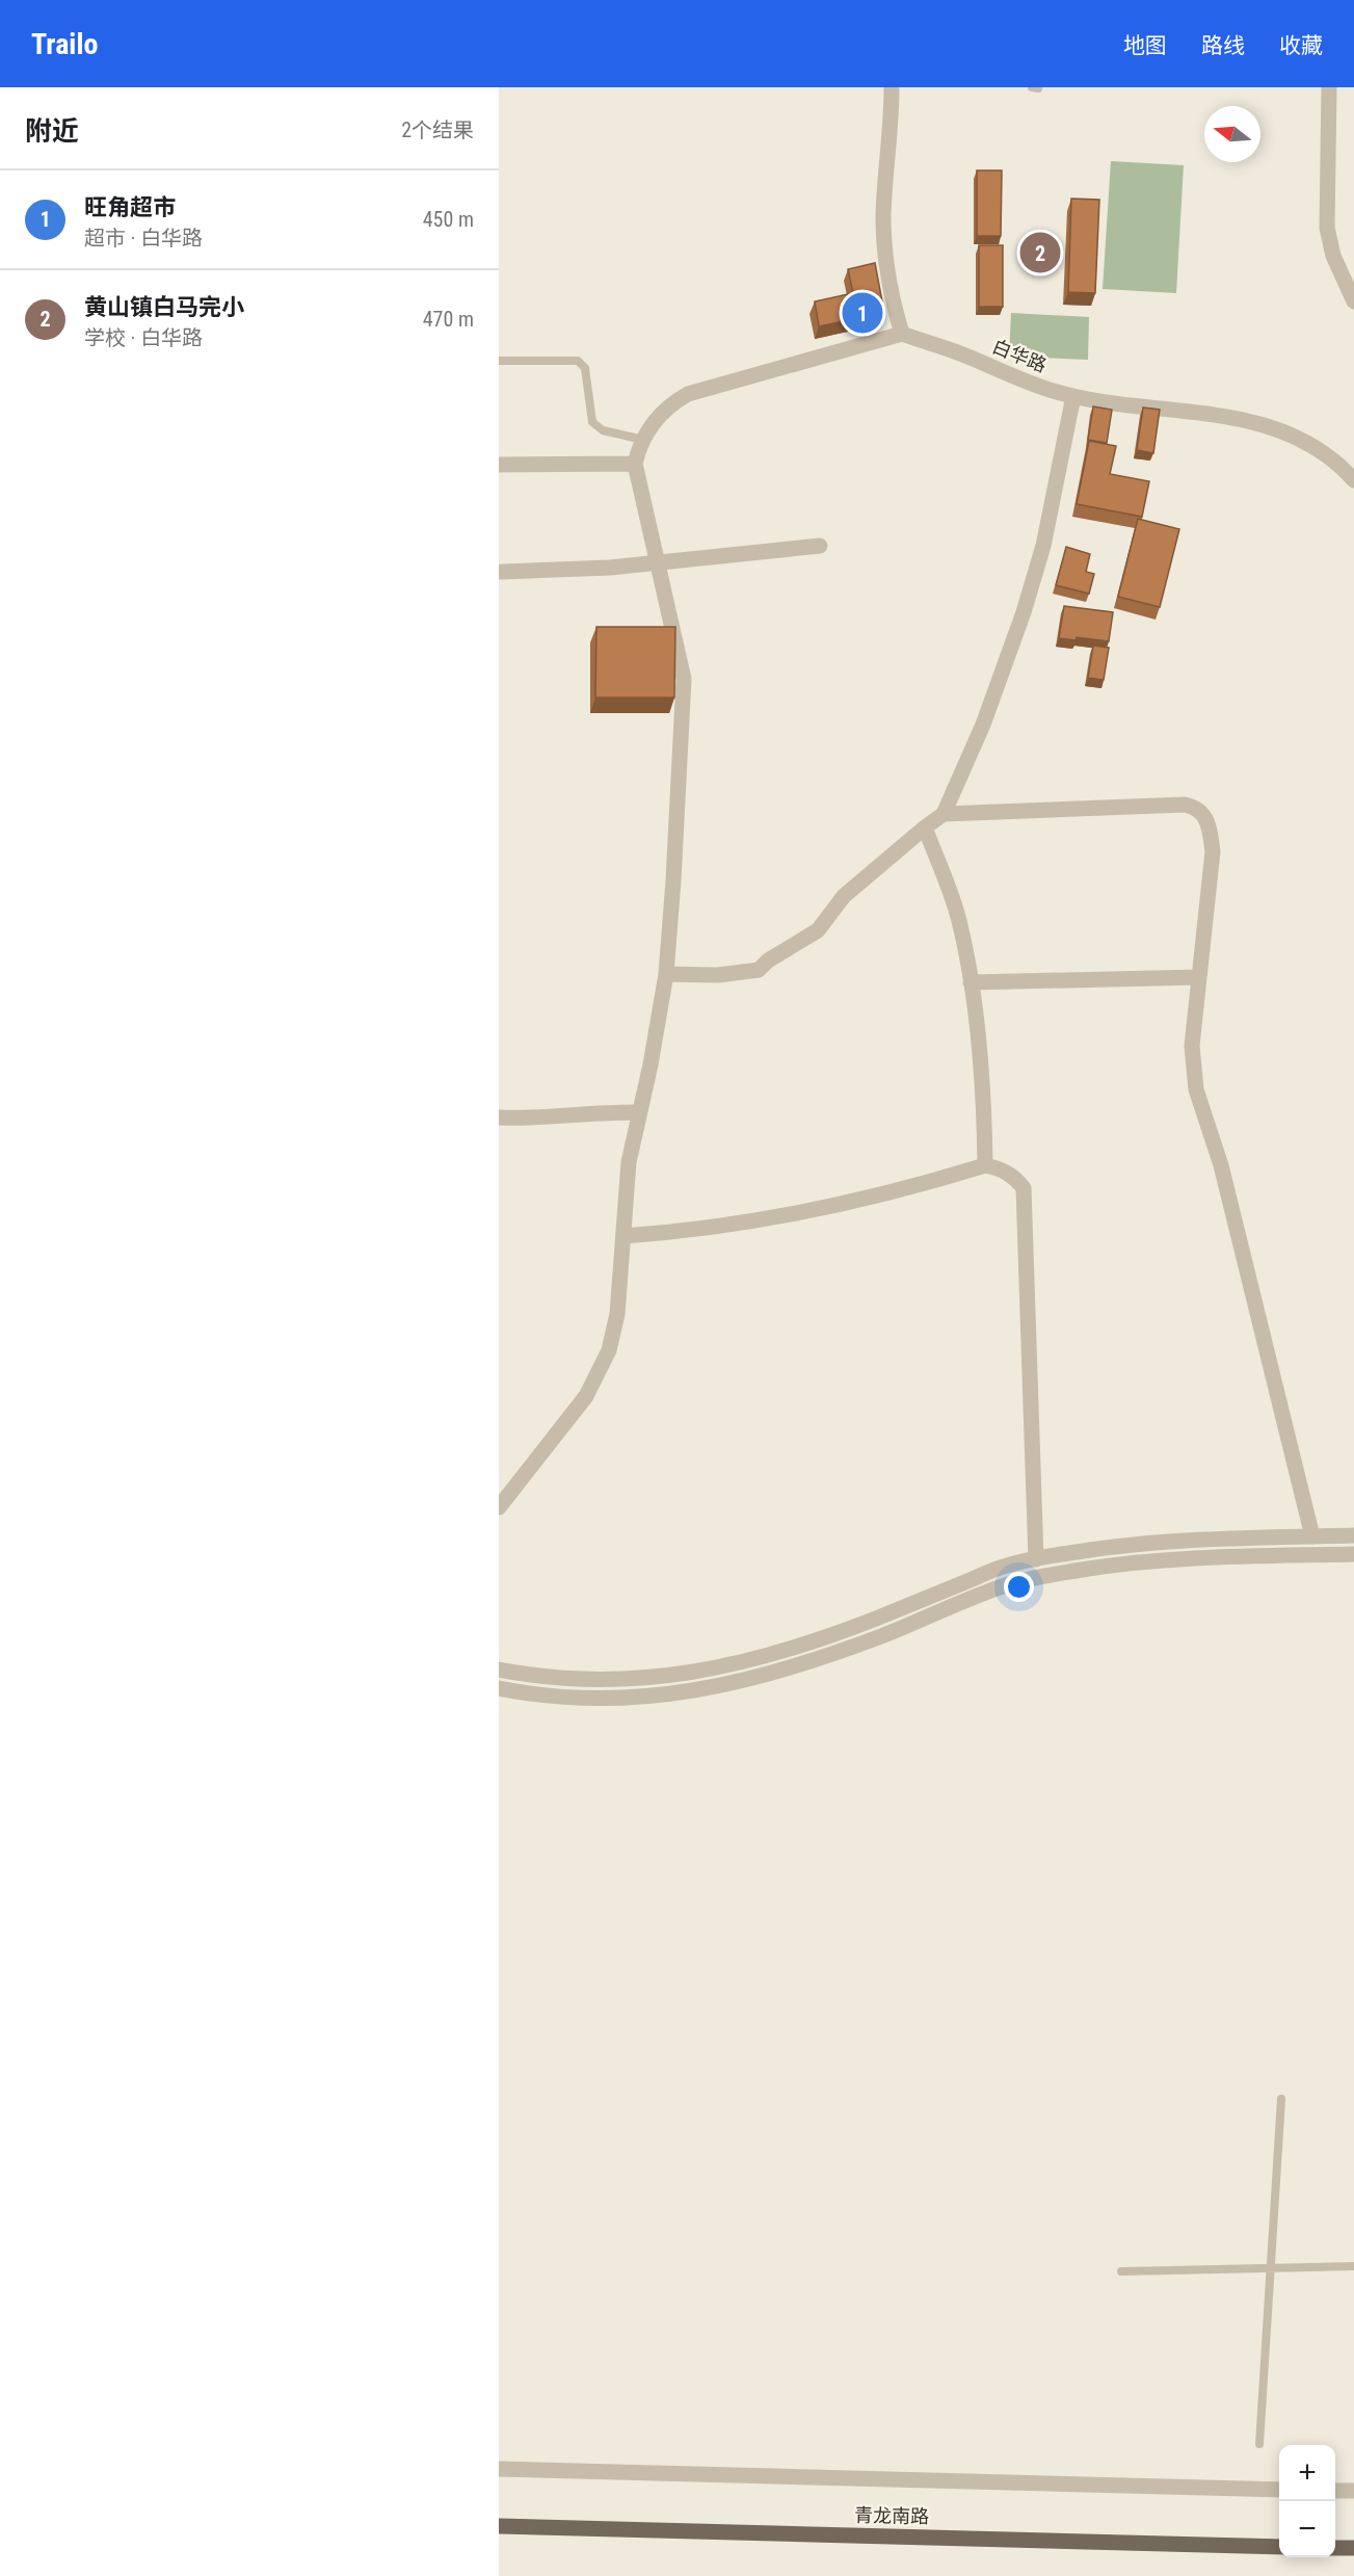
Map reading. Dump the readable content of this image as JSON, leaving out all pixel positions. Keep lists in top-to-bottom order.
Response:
{
  "streets": {
    "main road": ["青龙南路"],
    "street": ["白华路"]
  },
  "north": "left",
  "page": {
    "header": "Trailo",
    "nav": ["地图", "路线", "收藏"],
    "heading": ["附近", "2个结果"],
    "list": [
      {
        "mark": "1",
        "name": "旺角超市",
        "note": "超市 · 白华路",
        "value": "450 m"
      },
      {
        "mark": "2",
        "name": "黄山镇白马完小",
        "note": "学校 · 白华路",
        "value": "470 m"
      }
    ],
    "pins": ["2", "1"],
    "map_buttons": ["+", "−"]
  }
}
